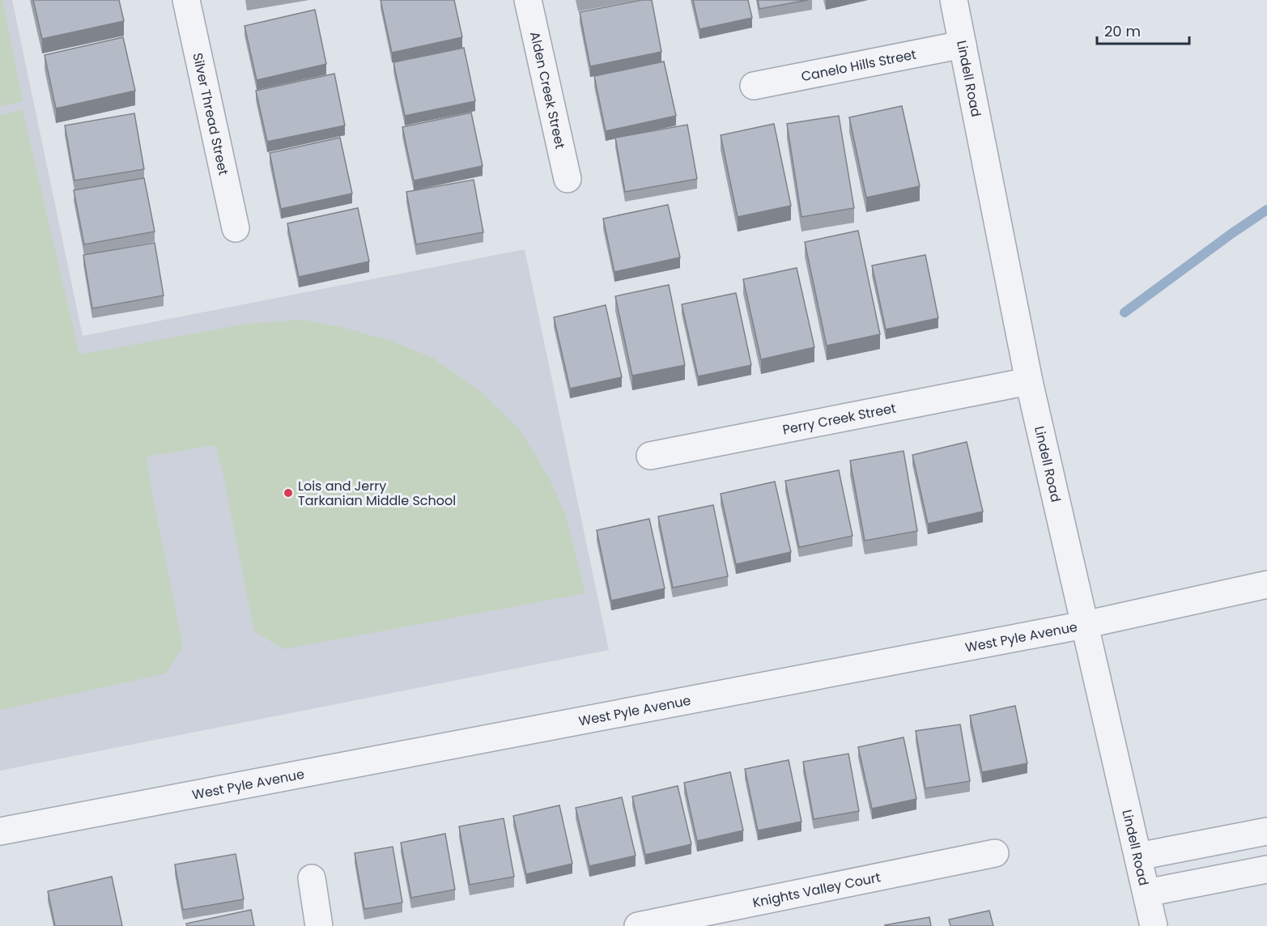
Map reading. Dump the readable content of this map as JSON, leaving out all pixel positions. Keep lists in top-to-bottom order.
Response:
{
  "streets": {
    "street": [
      "Canelo Hills Street",
      "Lindell Road",
      "Alden Creek Street",
      "Silver Thread Street",
      "Perry Creek Street",
      "West Pyle Avenue",
      "Knights Valley Court"
    ]
  },
  "crossings": [
    ["Canelo Hills Street", "Lindell Road"],
    ["Lindell Road", "Perry Creek Street"],
    ["Lindell Road", "West Pyle Avenue"]
  ],
  "places": ["Lois and Jerry Tarkanian Middle School"],
  "scale_bar": "20 m"
}
